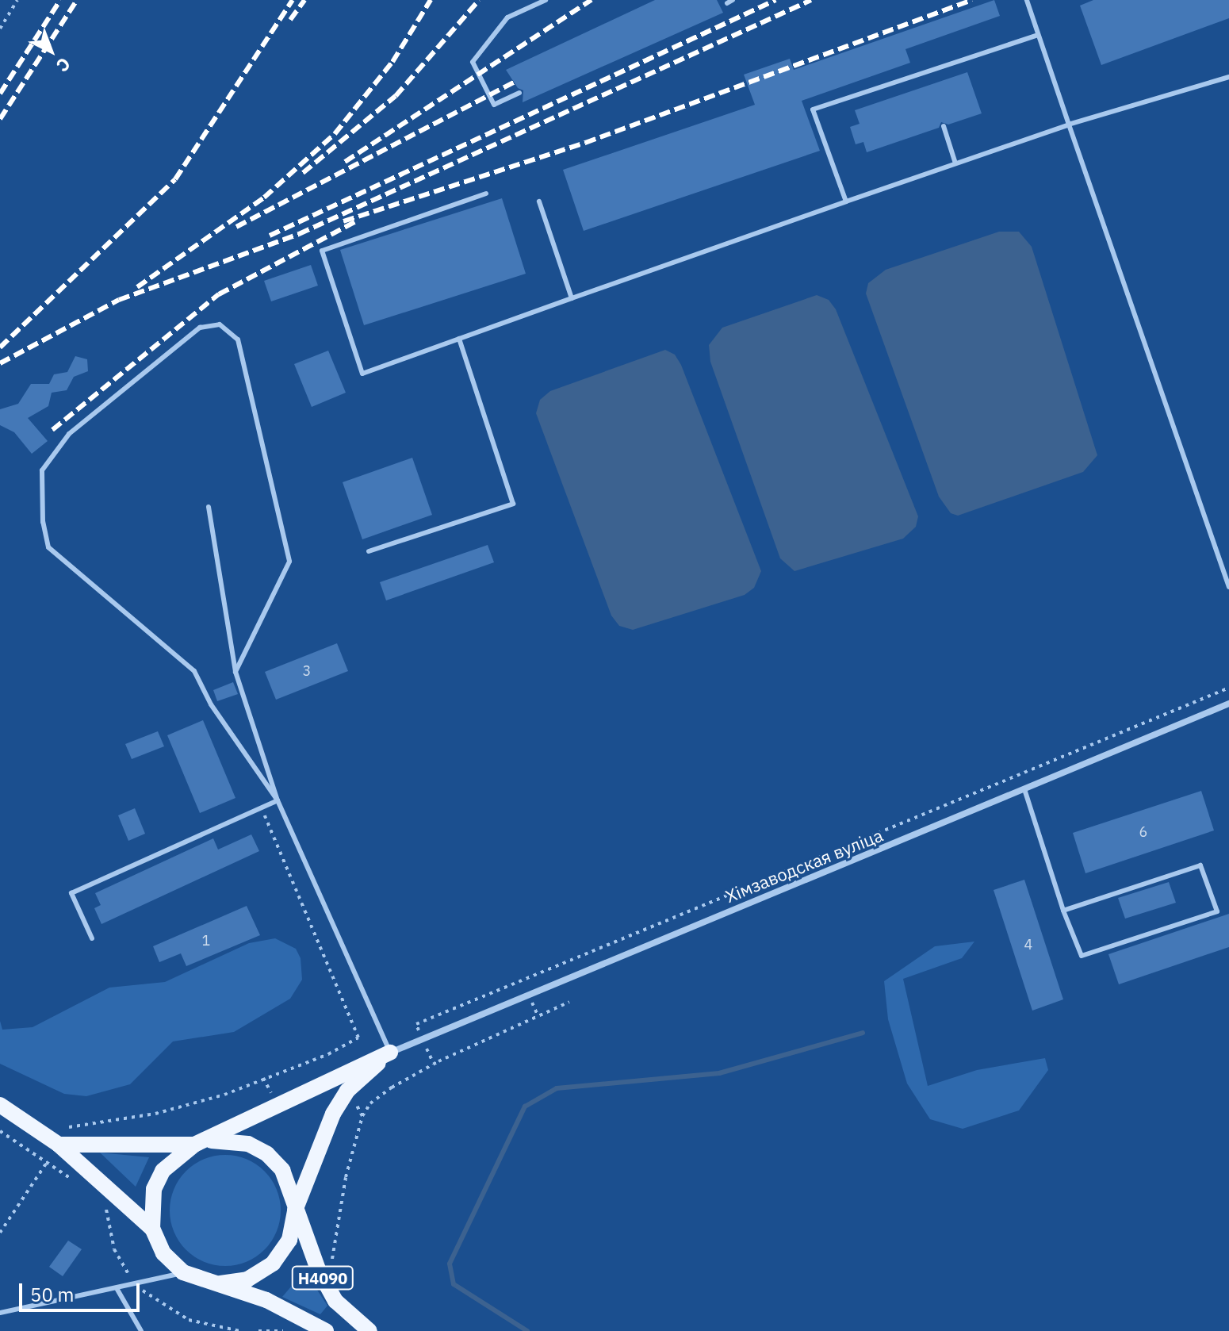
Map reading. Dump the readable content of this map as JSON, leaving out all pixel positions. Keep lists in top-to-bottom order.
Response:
{
  "streets": {
    "main road": ["Н4090"],
    "street": ["Хімзаводская вуліца"]
  },
  "house_numbers": [
    "3",
    "6",
    "1",
    "4"
  ],
  "scale_bar": "50 m",
  "north": "bottom right"
}
